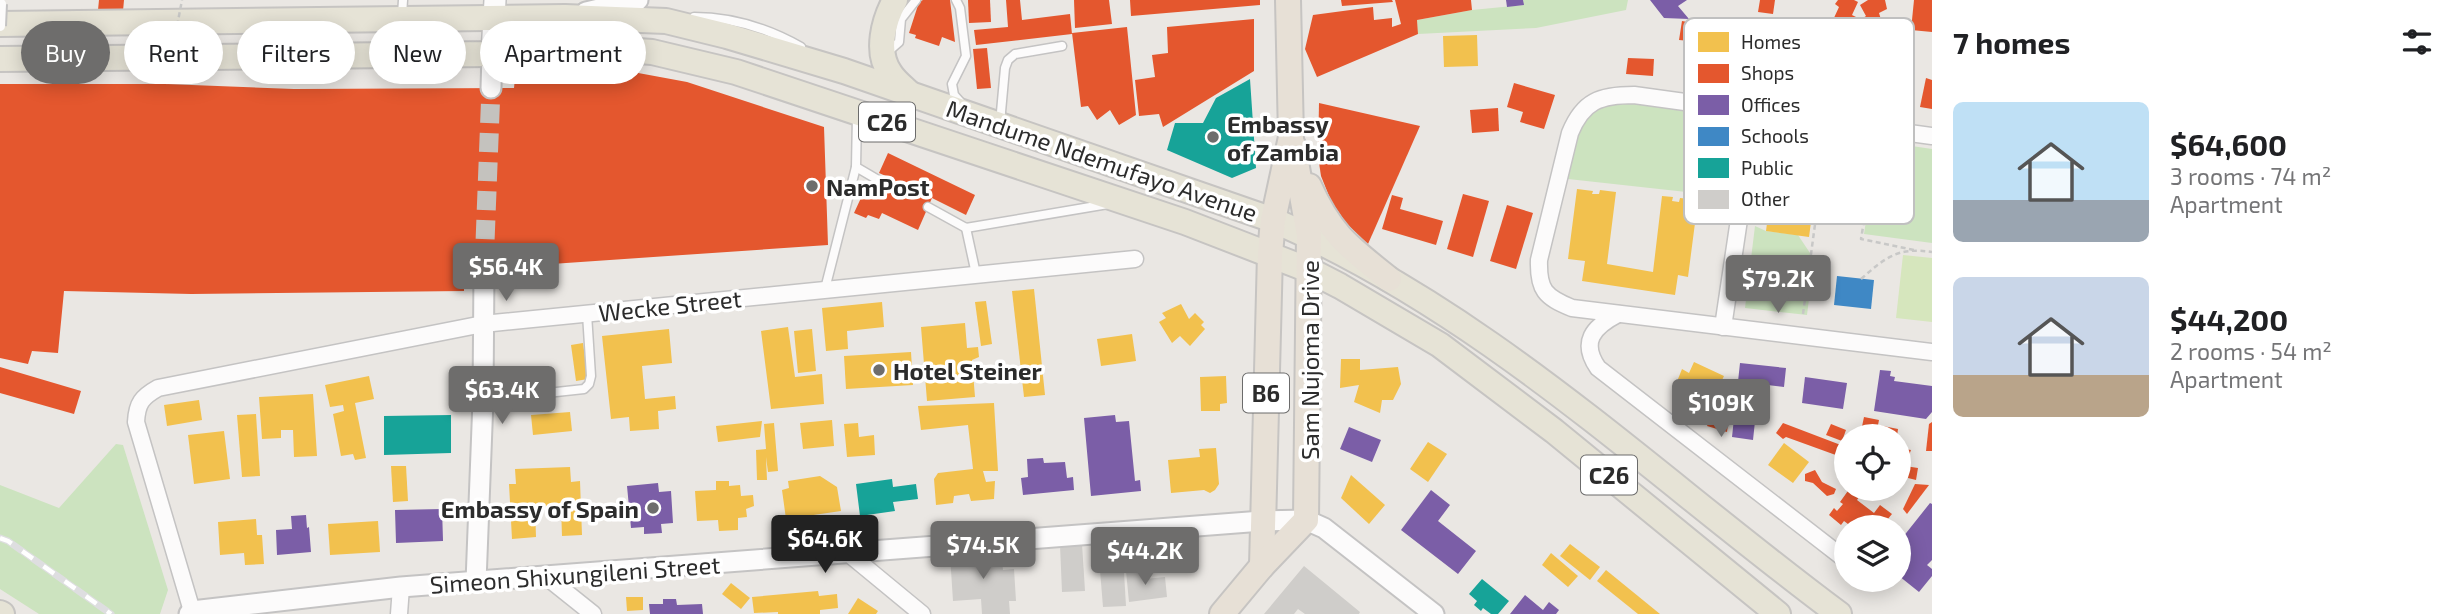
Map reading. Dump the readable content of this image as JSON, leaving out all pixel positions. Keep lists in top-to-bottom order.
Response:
{
  "streets": {
    "highway": ["Sam Nujoma Drive", "B6"],
    "main road": ["C26", "Mandume Ndemufayo Avenue"],
    "street": ["Wecke Street", "Simeon Shixungileni Street"]
  },
  "crossings": [
    ["Mandume Ndemufayo Avenue", "Sam Nujoma Drive"],
    ["Wecke Street", "Simeon Shixungileni Street"],
    ["Sam Nujoma Drive", "Simeon Shixungileni Street"]
  ],
  "places": [
    "Embassy of Zambia",
    "NamPost",
    "Hotel Steiner",
    "Embassy of Spain"
  ],
  "legend": [
    "Homes",
    "Shops",
    "Offices",
    "Schools",
    "Public",
    "Other"
  ],
  "page": {
    "heading": "7 homes",
    "chip": [
      "Buy",
      "Rent",
      "Filters",
      "New",
      "Apartment"
    ],
    "list": [
      {
        "name": "$64,600",
        "note": "3 rooms · 74 m² · Apartment"
      },
      {
        "name": "$44,200",
        "note": "2 rooms · 54 m² · Apartment"
      }
    ],
    "price": [
      "$56.4K",
      "$79.2K",
      "$63.4K",
      "$109K",
      "$64.6K",
      "$74.5K",
      "$44.2K"
    ]
  }
}
